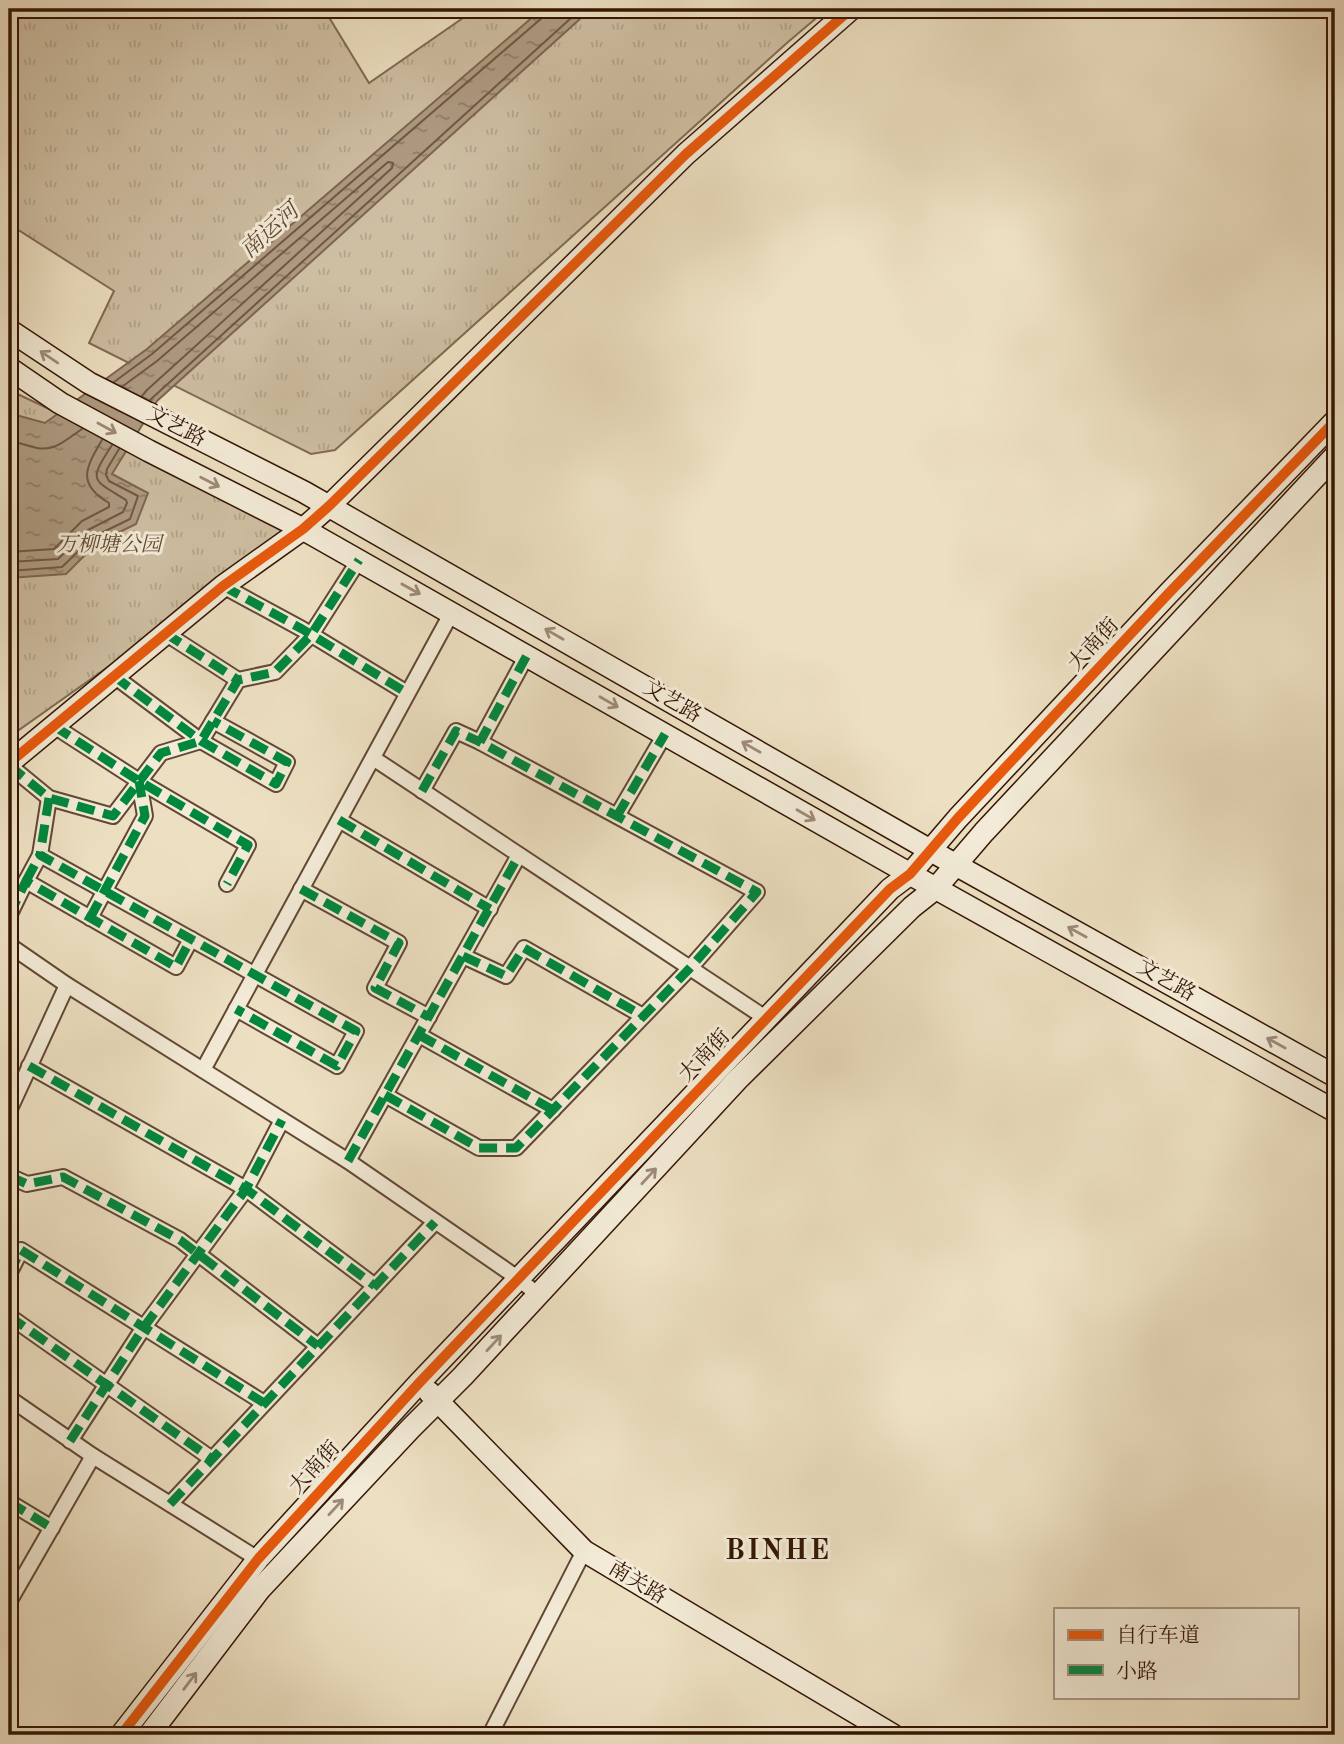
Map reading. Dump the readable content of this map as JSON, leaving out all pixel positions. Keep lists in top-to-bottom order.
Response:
{
  "streets": {
    "street": ["文艺路", "大南街", "南关路"]
  },
  "crossings": [
    ["文艺路", "大南街"],
    ["大南街", "南关路"]
  ],
  "districts": ["BINHE"],
  "water": ["南运河"],
  "parks": ["万柳塘公园"],
  "legend": ["自行车道", "小路"]
}
